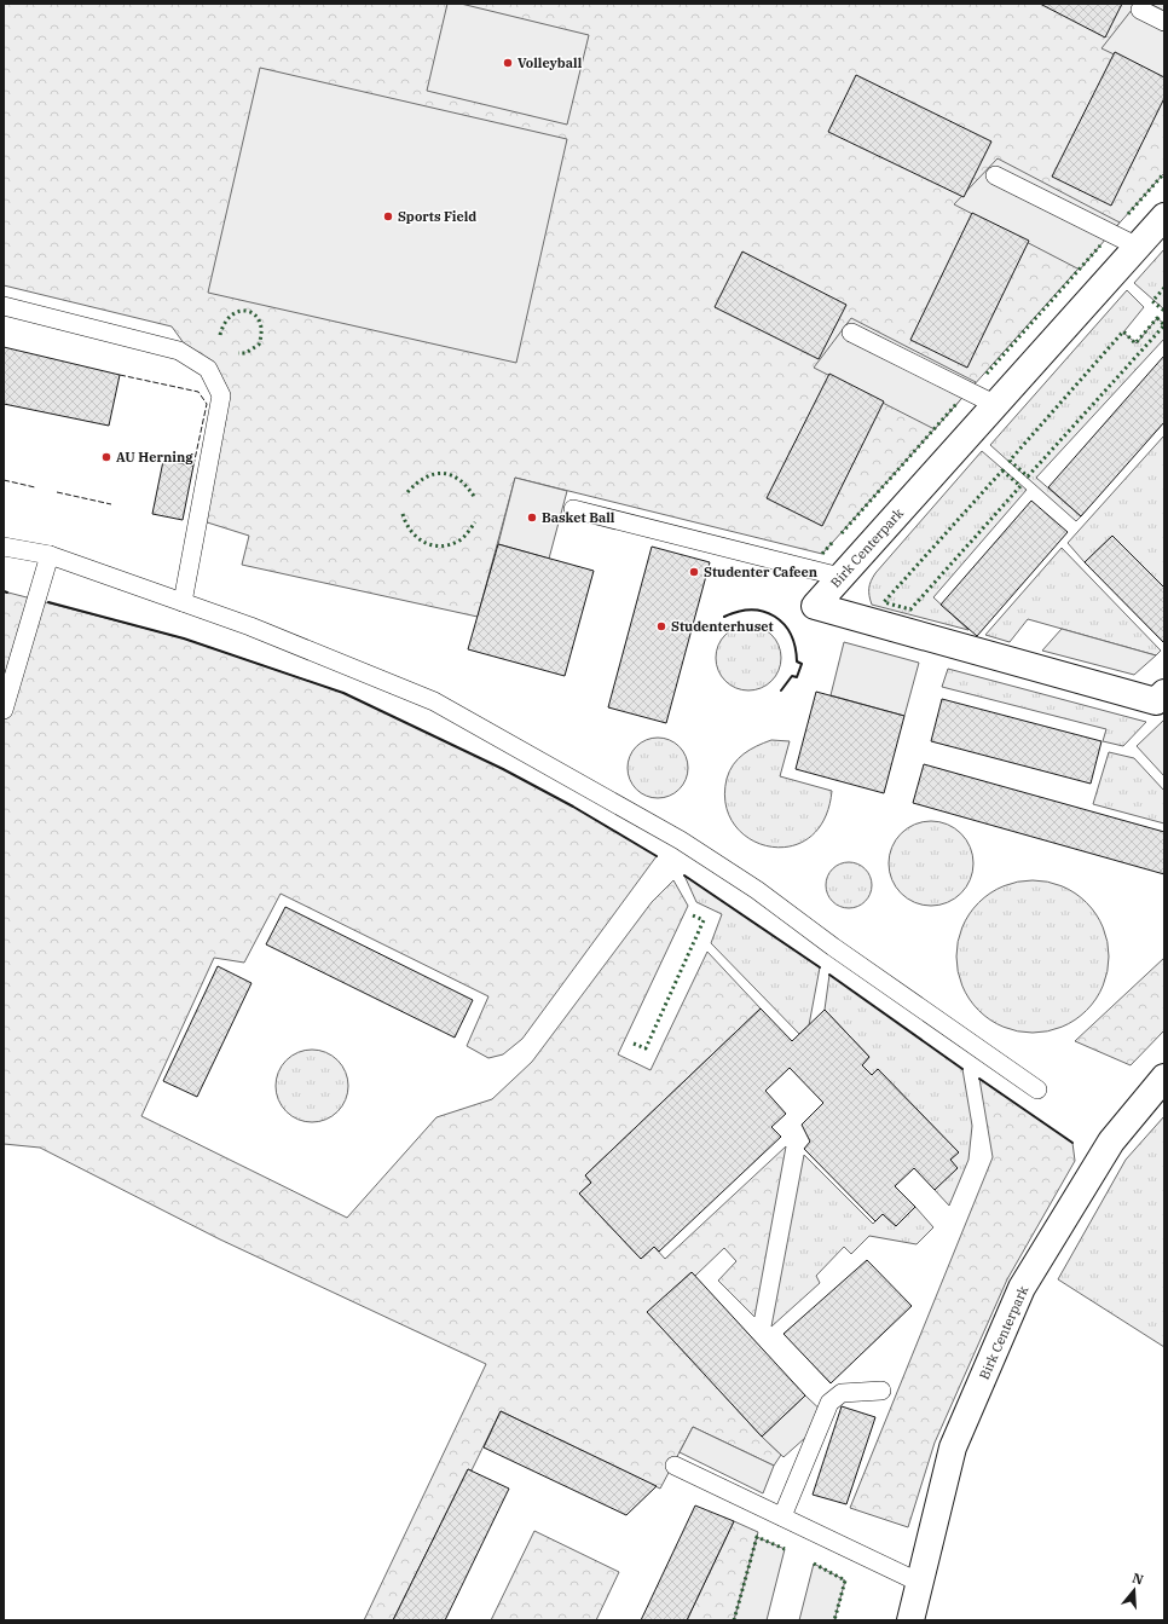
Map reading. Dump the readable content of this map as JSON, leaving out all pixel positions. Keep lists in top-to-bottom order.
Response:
{
  "streets": {
    "street": ["Birk Centerpark"]
  },
  "places": [
    "Volleyball",
    "Sports Field",
    "AU Herning",
    "Basket Ball",
    "Studenter Cafeen",
    "Studenterhuset"
  ],
  "north": "top"
}
